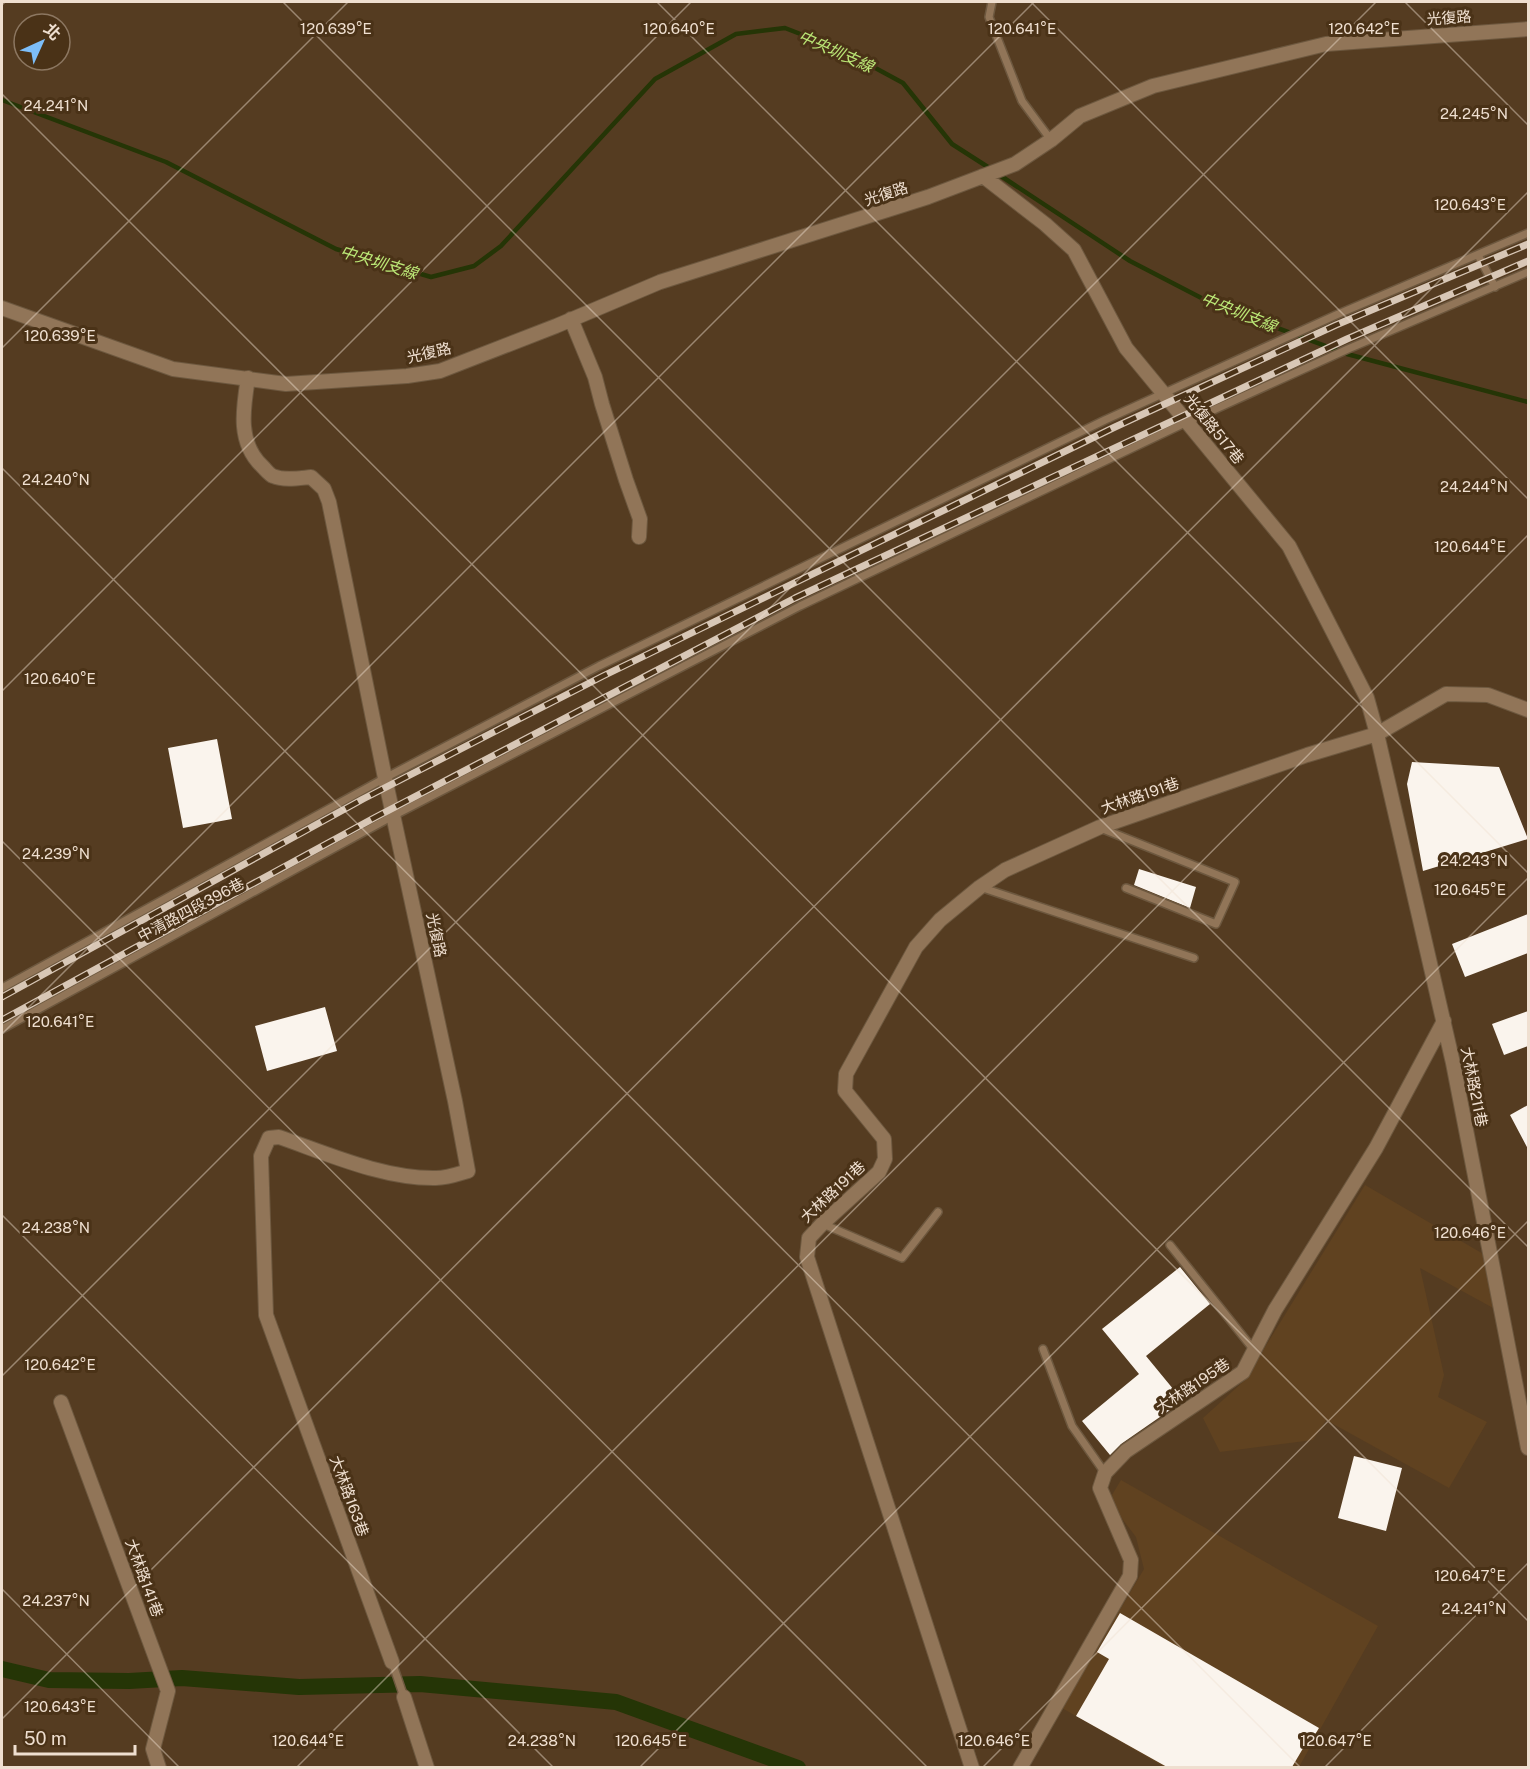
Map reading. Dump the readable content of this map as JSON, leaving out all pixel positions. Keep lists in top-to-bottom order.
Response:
{
  "streets": {
    "street": [
      "光復路",
      "光復路517巷",
      "大林路191巷",
      "大林路211巷",
      "大林路195巷",
      "大林路163巷",
      "大林路141巷"
    ],
    "lane": ["中清路四段396巷"]
  },
  "crossings": [
    ["光復路", "光復路517巷"],
    ["光復路", "中清路四段396巷"],
    ["光復路", "大林路163巷"],
    ["光復路517巷", "大林路191巷"],
    ["光復路517巷", "中清路四段396巷"],
    ["光復路517巷", "大林路211巷"],
    ["大林路191巷", "大林路211巷"],
    ["大林路211巷", "大林路195巷"]
  ],
  "water": ["中央圳支線"],
  "scale_bar": "50 m",
  "north": "top right",
  "coordinates": [
    "120.639°E",
    "120.640°E",
    "120.641°E",
    "120.642°E",
    "24.241°N",
    "24.245°N",
    "120.643°E",
    "24.240°N",
    "24.244°N",
    "120.644°E",
    "24.239°N",
    "24.243°N",
    "120.645°E",
    "24.238°N",
    "120.646°E",
    "120.647°E",
    "24.237°N"
  ]
}
